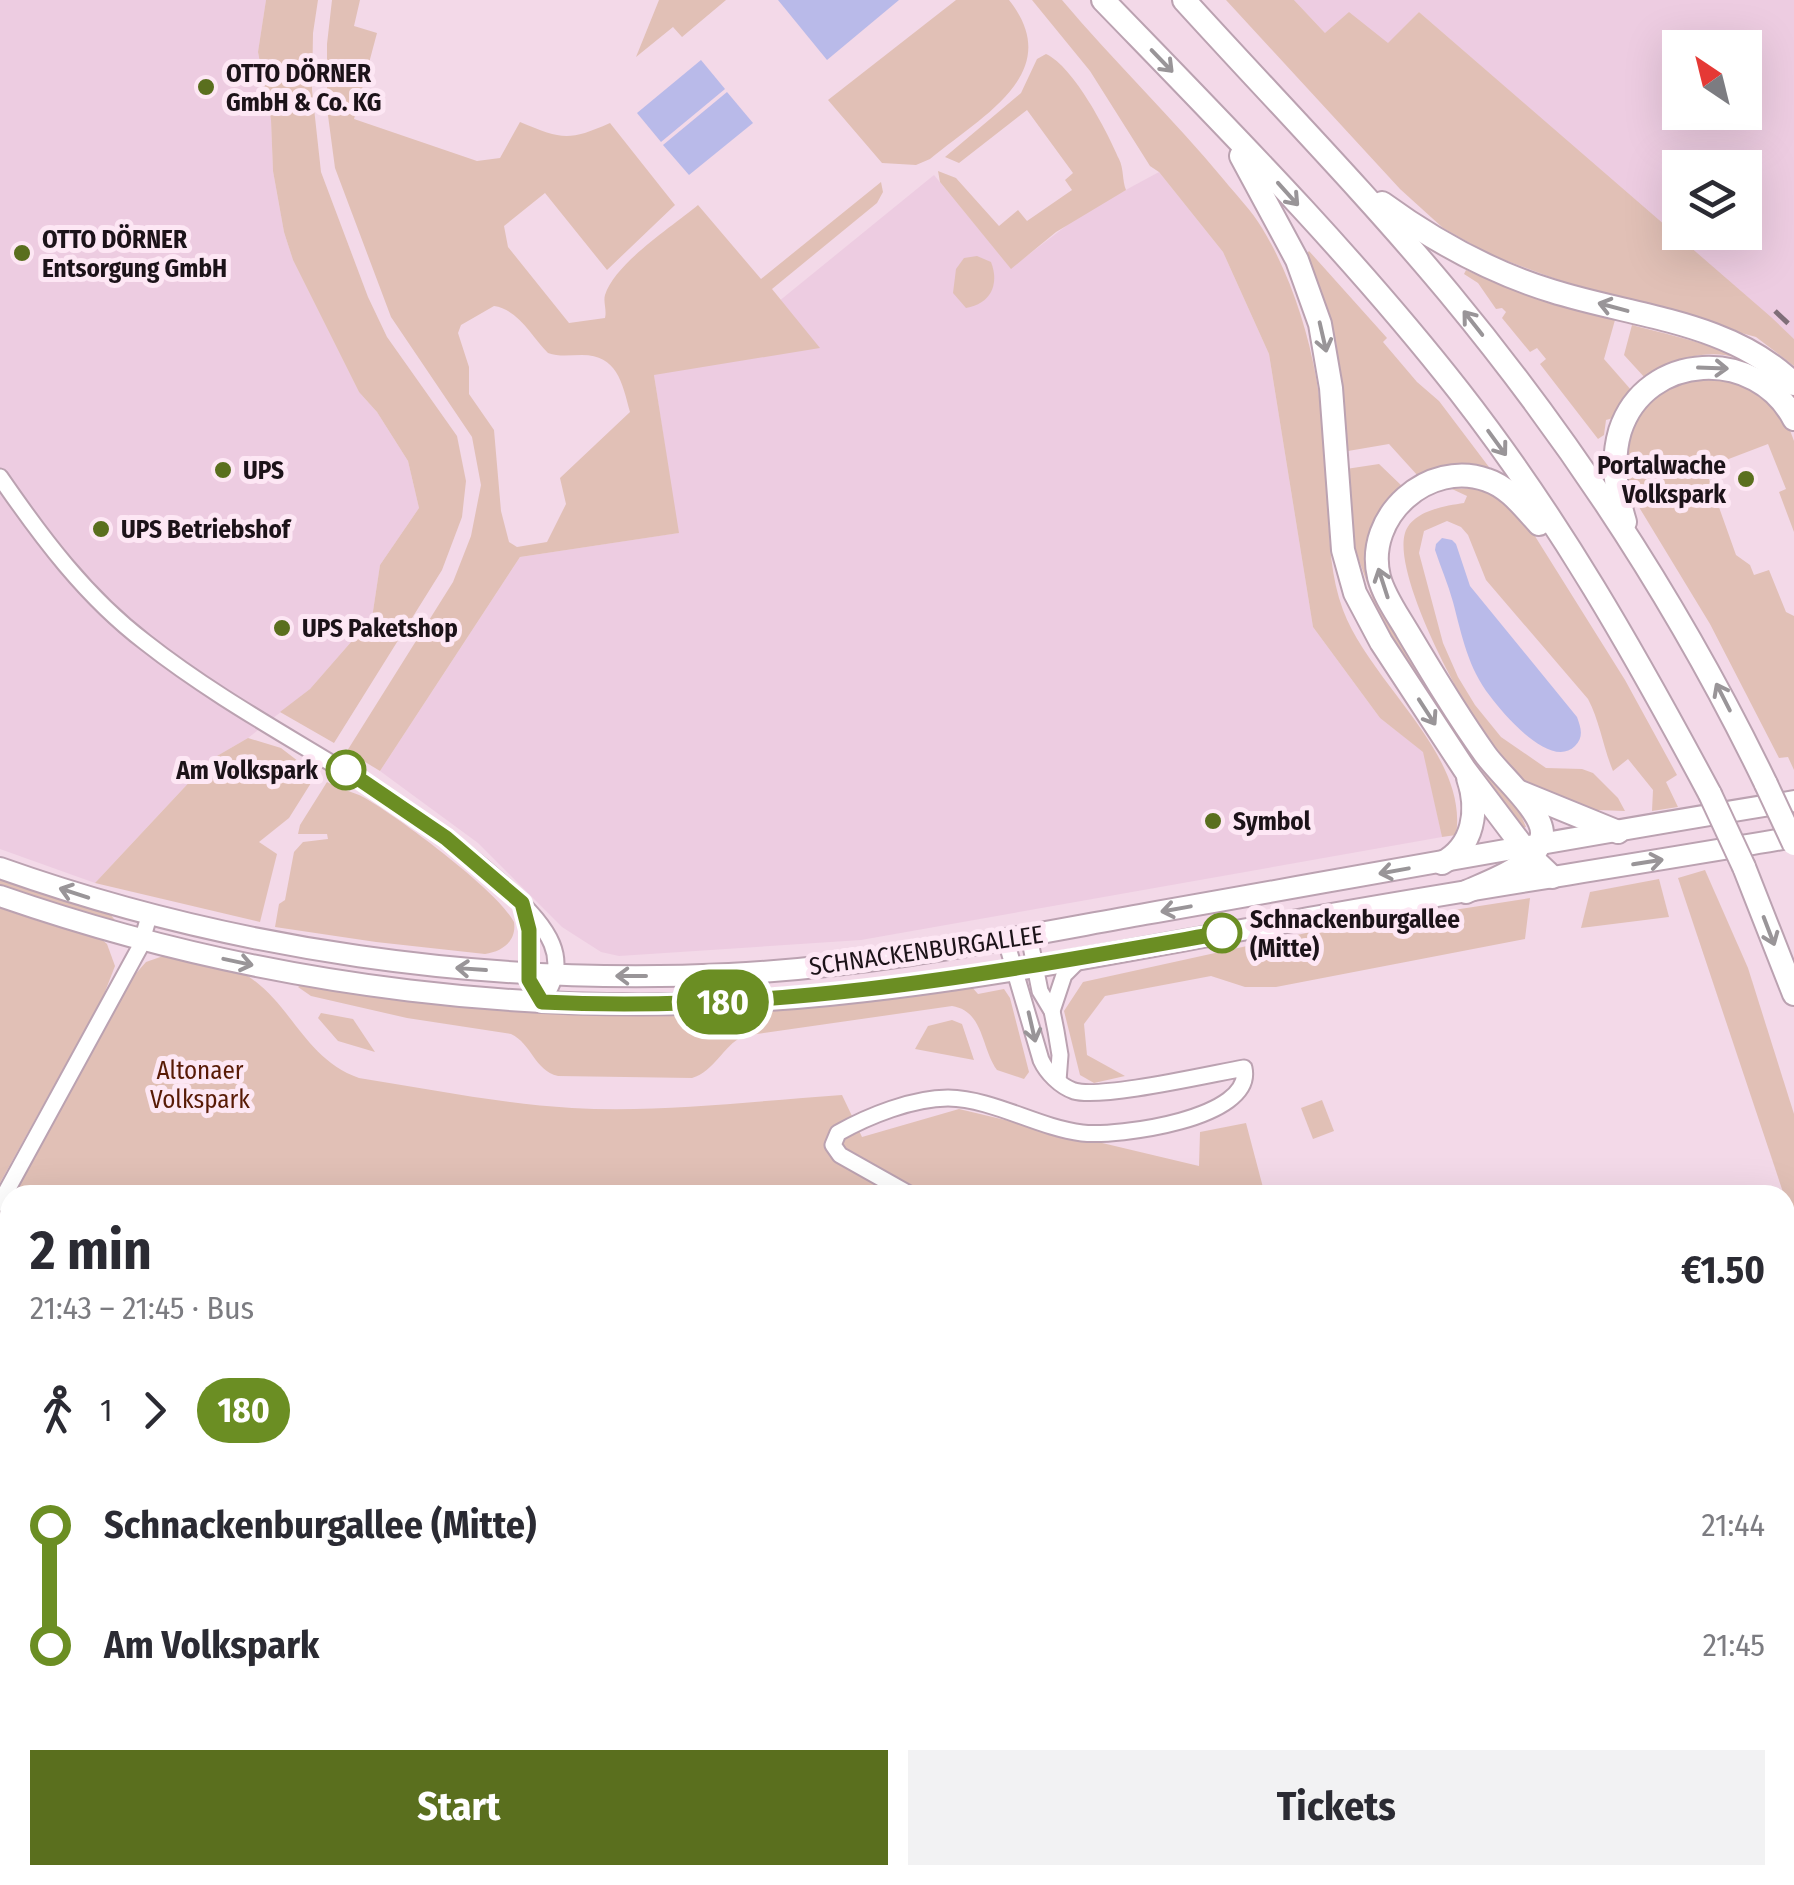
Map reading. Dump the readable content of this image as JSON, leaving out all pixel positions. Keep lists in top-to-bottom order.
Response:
{
  "streets": {
    "main road": ["SCHNACKENBURGALLEE"]
  },
  "parks": ["Altonaer Volkspark"],
  "places": [
    "OTTO DÖRNER GmbH & Co. KG",
    "OTTO DÖRNER Entsorgung GmbH",
    "UPS",
    "Portalwache Volkspark",
    "UPS Betriebshof",
    "UPS Paketshop",
    "Am Volkspark",
    "Symbol",
    "Schnackenburgallee (Mitte)"
  ],
  "lines": ["bus line 180"],
  "north": "top left",
  "page": {
    "on_map": "180",
    "heading": ["2 min", "21:43 – 21:45 · Bus", "€1.50"],
    "legs": ["1", "180"],
    "list": [
      {
        "name": "Schnackenburgallee (Mitte)",
        "value": "21:44"
      },
      {
        "name": "Am Volkspark",
        "value": "21:45"
      }
    ],
    "buttons": ["Start", "Tickets"]
  }
}
